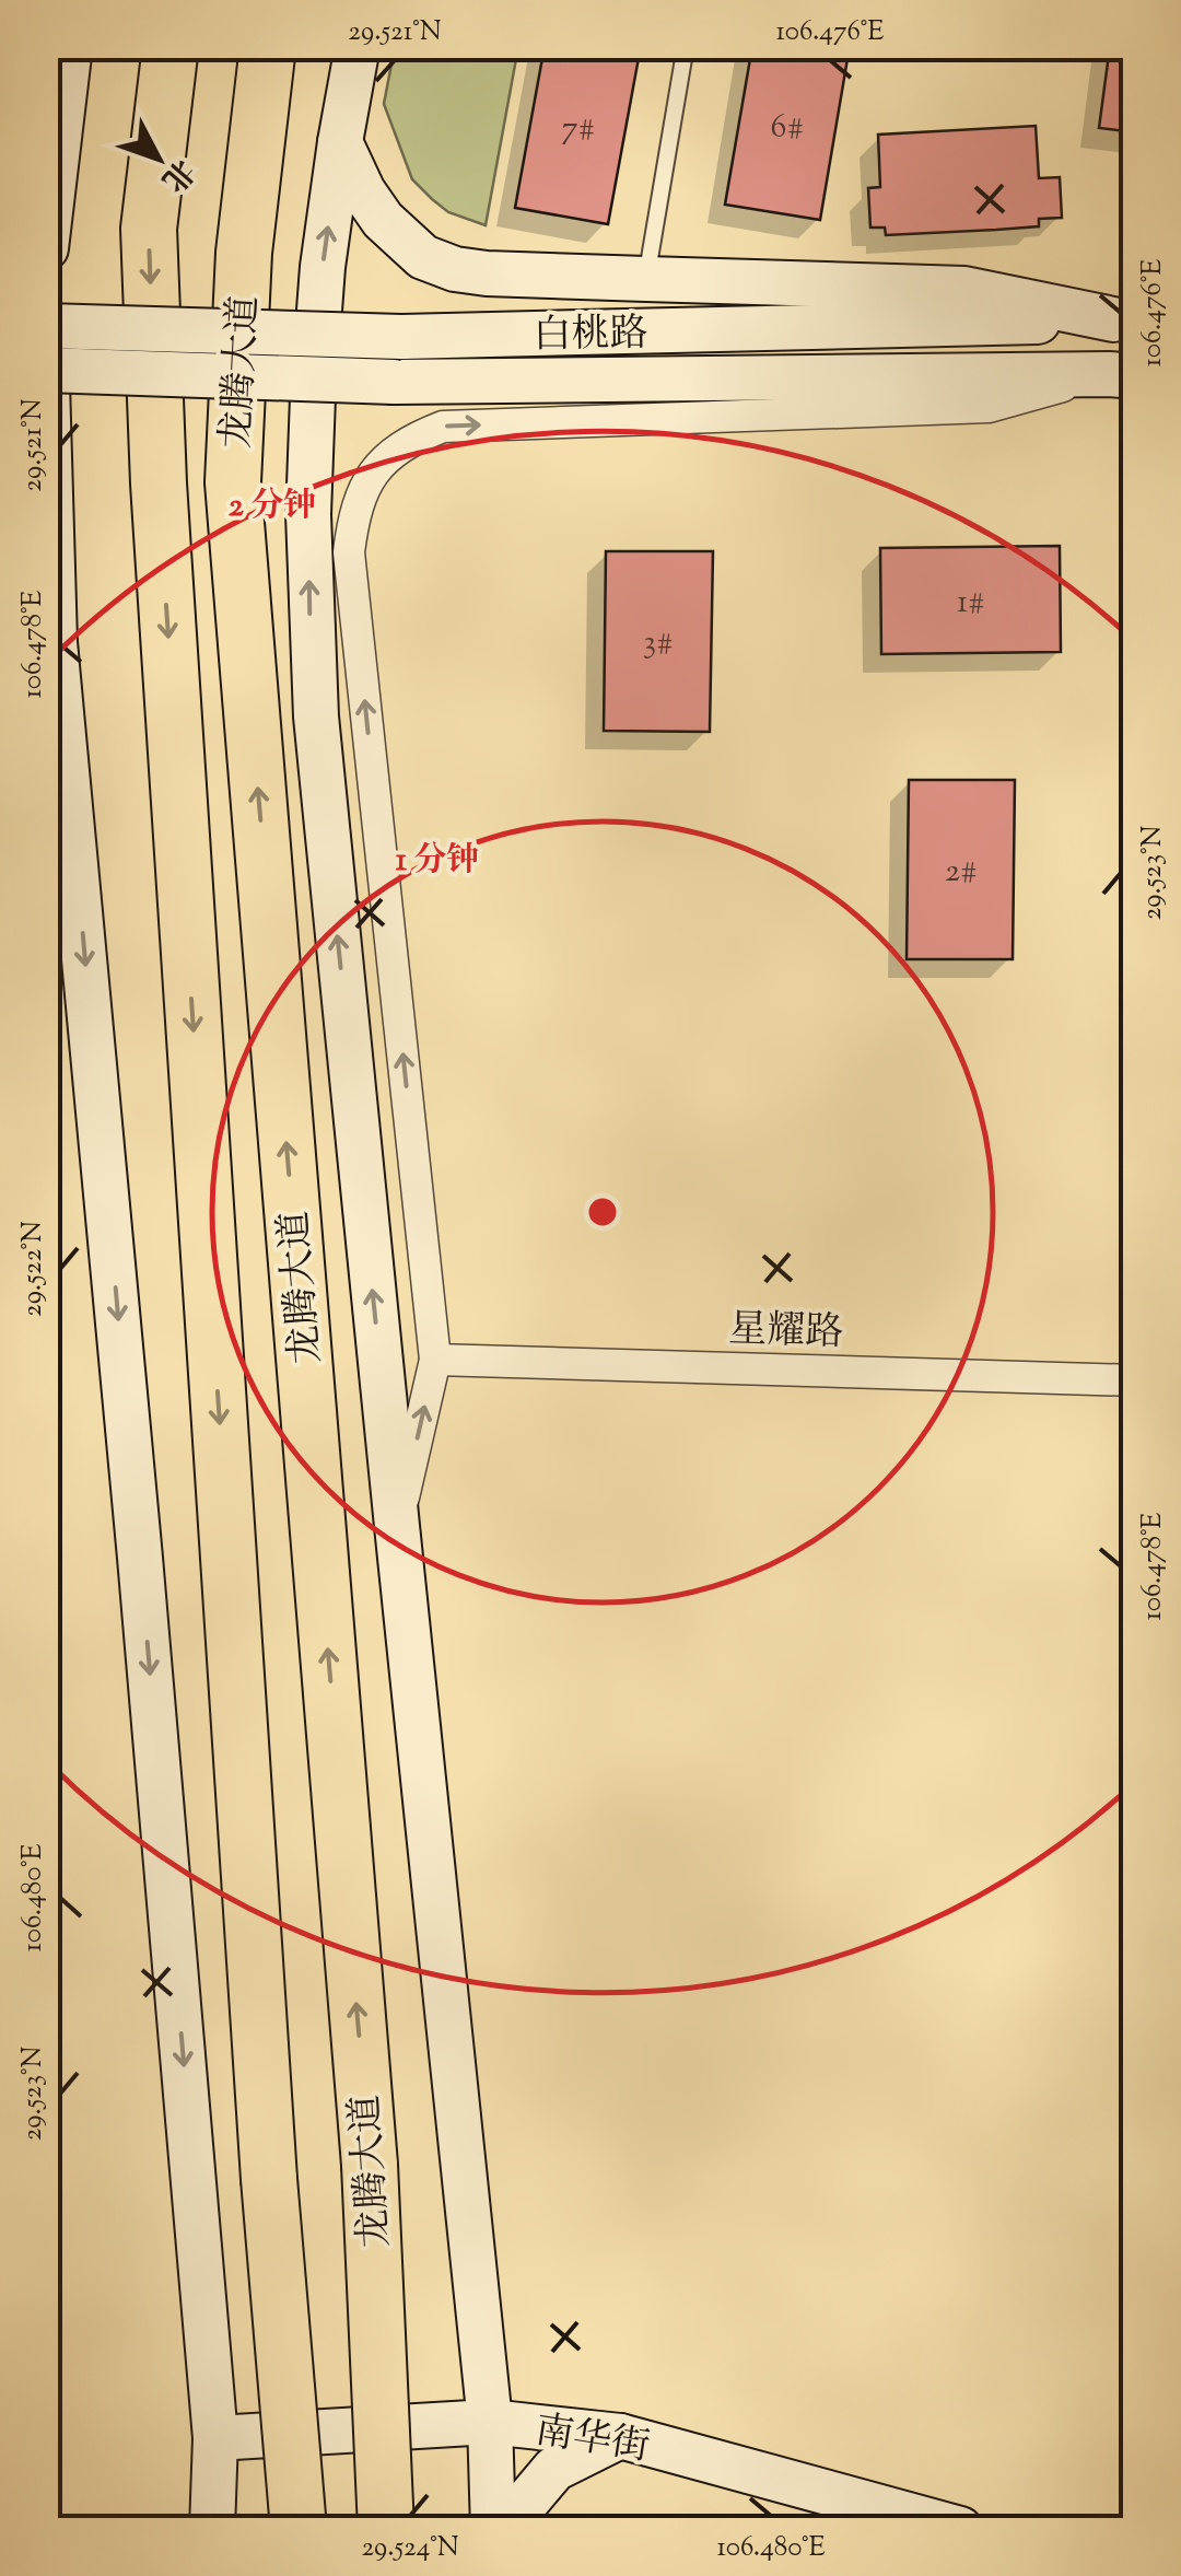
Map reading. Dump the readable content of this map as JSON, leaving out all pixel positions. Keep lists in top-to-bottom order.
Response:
{
  "streets": {
    "highway": ["龙腾大道"],
    "main road": ["白桃路", "南华街"],
    "street": ["星耀路"]
  },
  "house_numbers": [
    "6#",
    "7#",
    "1#",
    "3#",
    "2#"
  ],
  "north": "bottom right",
  "coordinates": [
    "29.521°N",
    "106.476°E",
    "106.478°E",
    "29.523°N",
    "29.522°N",
    "106.480°E",
    "29.524°N"
  ],
  "rings": ["2 分钟", "1 分钟"]
}
